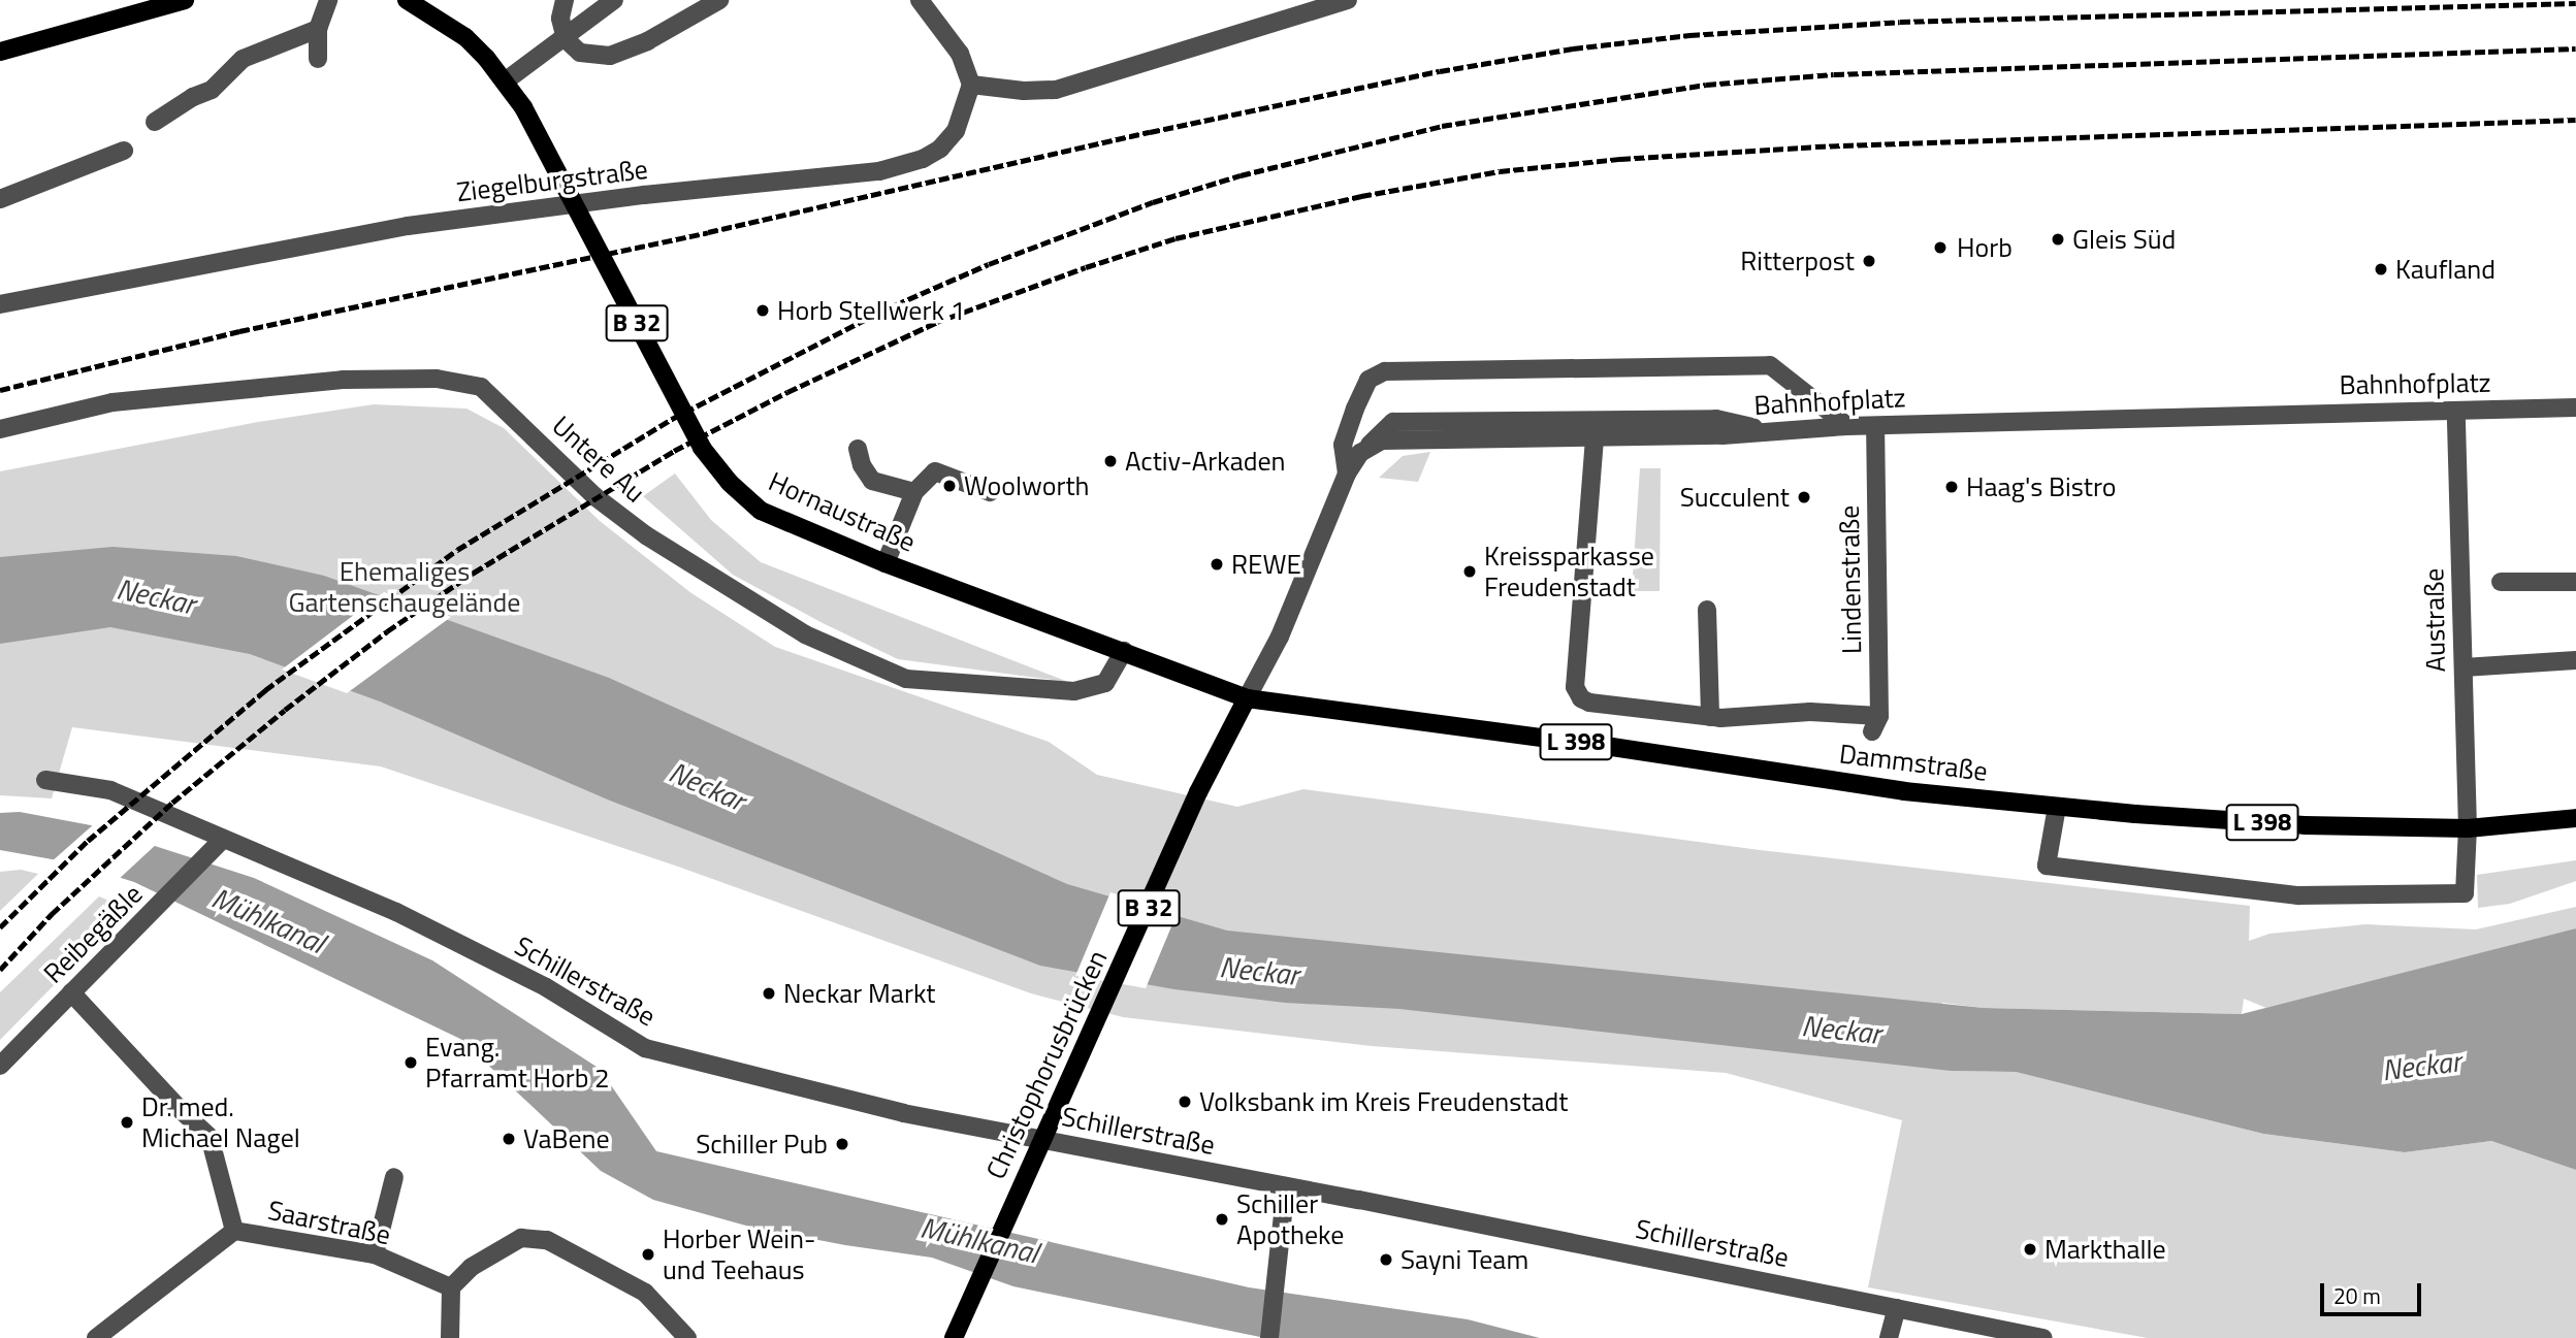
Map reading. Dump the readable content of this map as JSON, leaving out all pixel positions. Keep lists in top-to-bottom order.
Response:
{
  "streets": {
    "main road": [
      "B 32",
      "Hornaustraße",
      "L 398",
      "Dammstraße",
      "Christophorusbrücken"
    ],
    "street": [
      "Ziegelburgstraße",
      "Bahnhofplatz",
      "Untere Au",
      "Lindenstraße",
      "Austraße",
      "Reibegäßle",
      "Schillerstraße",
      "Saarstraße"
    ]
  },
  "crossings": [
    ["Bahnhofplatz", "Lindenstraße"],
    ["Bahnhofplatz", "Austraße"],
    ["Untere Au", "Hornaustraße"],
    ["Hornaustraße", "Dammstraße"],
    ["Hornaustraße", "Christophorusbrücken"],
    ["Austraße", "Dammstraße"],
    ["Dammstraße", "Christophorusbrücken"],
    ["Reibegäßle", "Schillerstraße"],
    ["Reibegäßle", "Saarstraße"],
    ["Schillerstraße", "Christophorusbrücken"]
  ],
  "water": ["Neckar", "Mühlkanal"],
  "parks": ["Ehemaliges Gartenschaugelände"],
  "places": [
    "Gleis Süd",
    "Horb",
    "Ritterpost",
    "Kaufland",
    "Horb Stellwerk 1",
    "Activ-Arkaden",
    "Woolworth",
    "Haag's Bistro",
    "Succulent",
    "REWE",
    "Kreissparkasse Freudenstadt",
    "Neckar Markt",
    "Evang. Pfarramt Horb 2",
    "Volksbank im Kreis Freudenstadt",
    "Dr. med. Michael Nagel",
    "VaBene",
    "Schiller Pub",
    "Schiller Apotheke",
    "Markthalle",
    "Horber Wein- und Teehaus",
    "Sayni Team"
  ],
  "scale_bar": "20 m"
}
